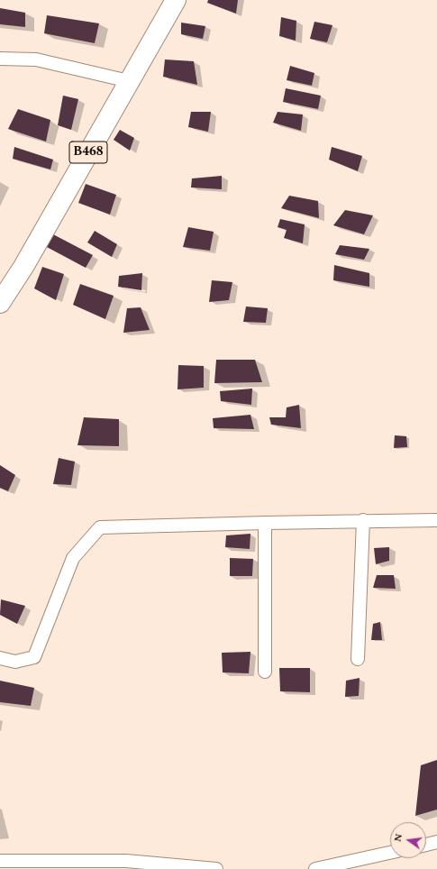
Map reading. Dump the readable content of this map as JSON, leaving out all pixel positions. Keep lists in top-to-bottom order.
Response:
{
  "streets": {
    "main road": ["B468"]
  },
  "north": "left"
}
